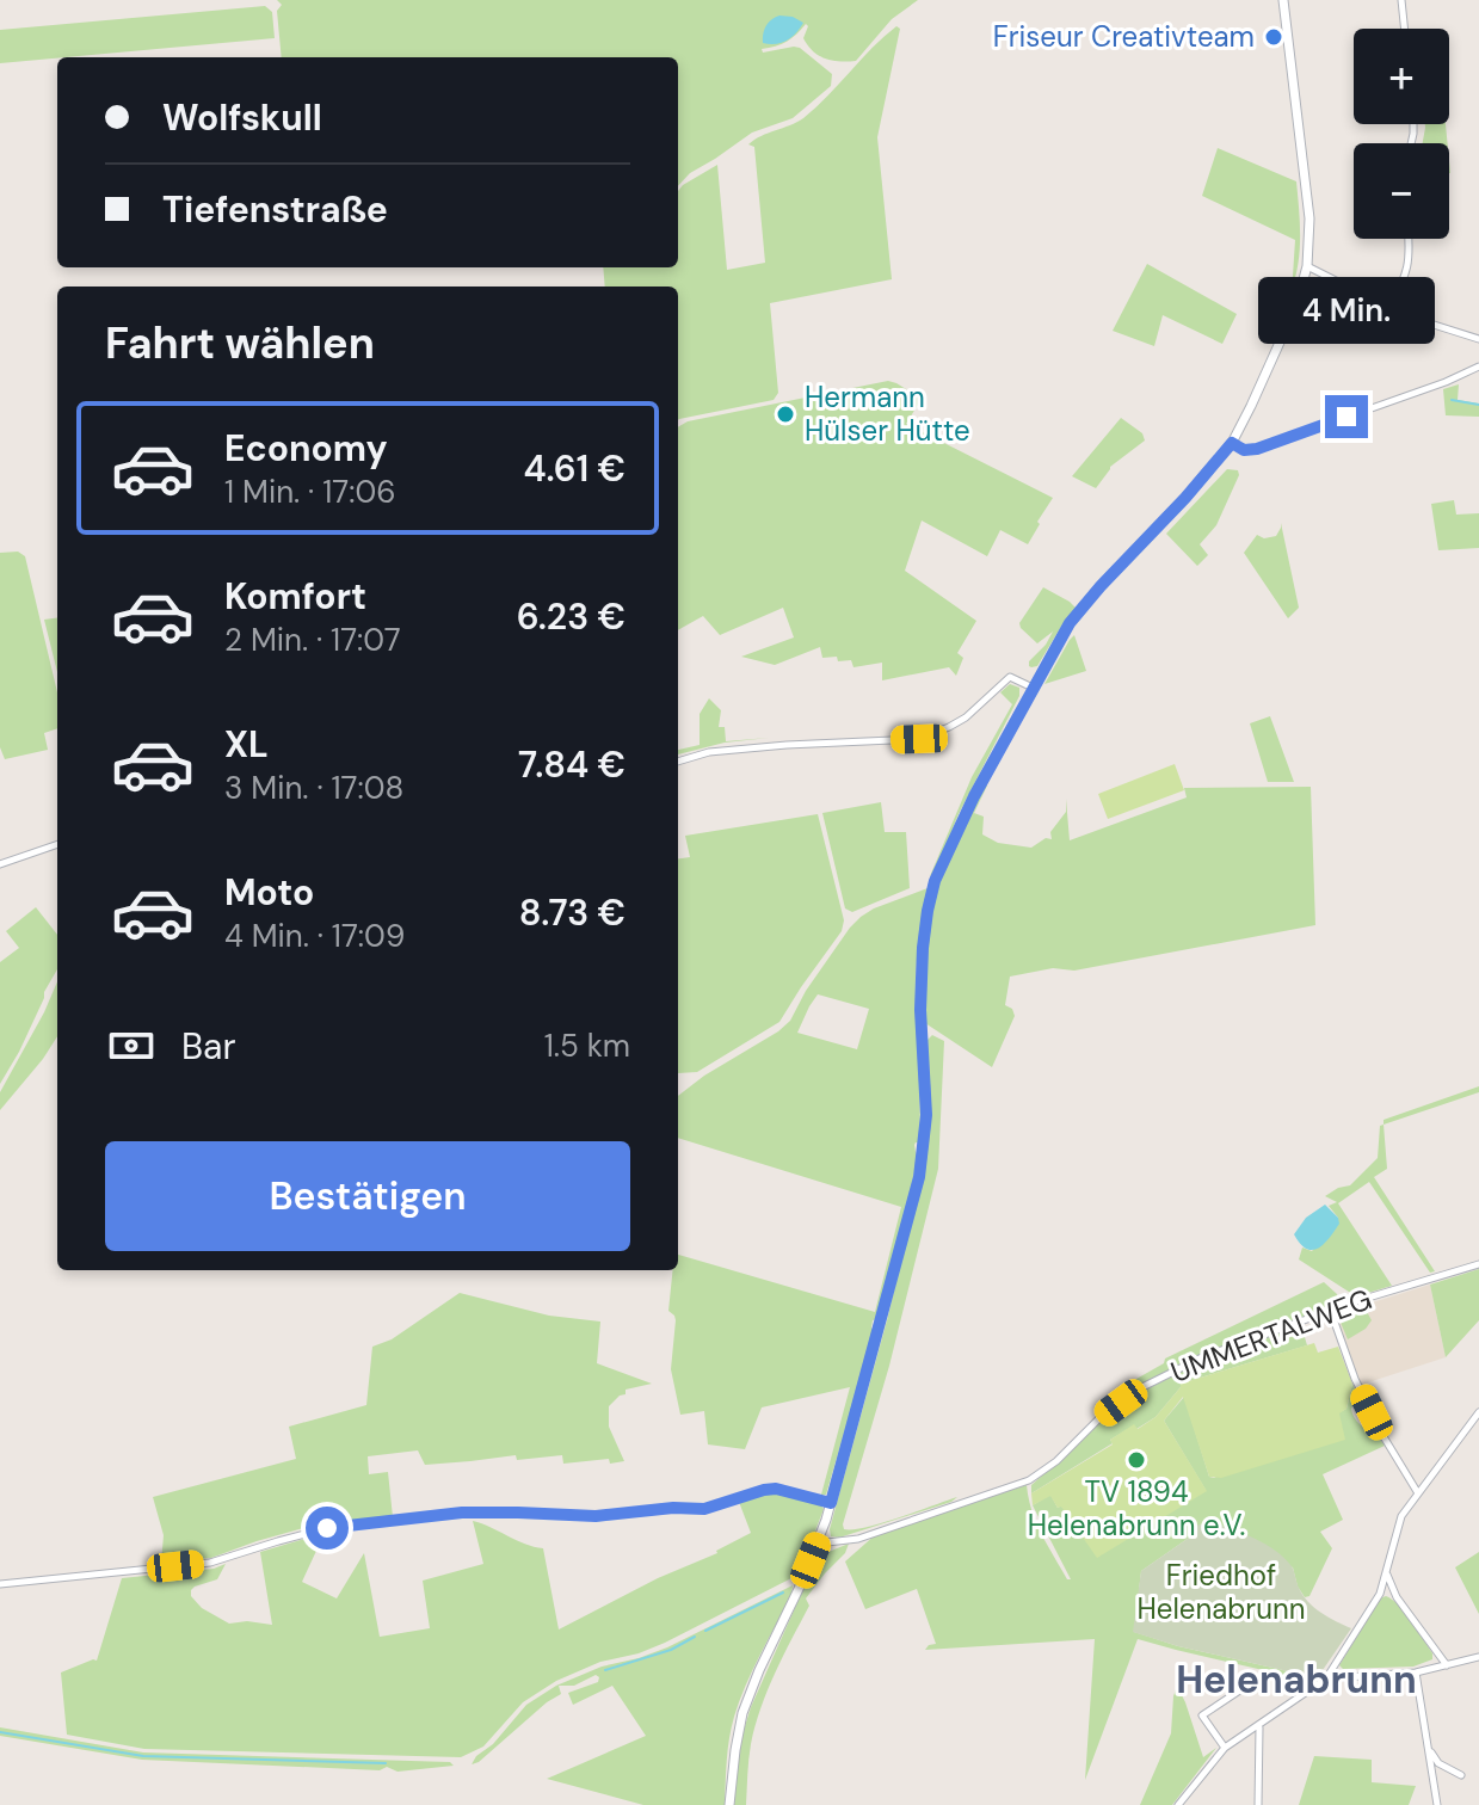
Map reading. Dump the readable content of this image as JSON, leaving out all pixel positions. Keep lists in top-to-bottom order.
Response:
{
  "streets": {
    "street": ["UMMERTALWEG"]
  },
  "districts": ["Helenabrunn"],
  "parks": ["Friedhof Helenabrunn"],
  "places": ["Friseur Creativteam", "Hermann Hülser Hütte", "TV 1894 Helenabrunn e.V."],
  "page": {
    "map_buttons": ["+", "−"],
    "banner": ["Wolfskull", "Tiefenstraße"],
    "bubble": "4 Min.",
    "heading": "Fahrt wählen",
    "list": [
      {
        "name": "Economy",
        "note": "1 Min. · 17:06",
        "value": "4.61 €"
      },
      {
        "name": "Komfort",
        "note": "2 Min. · 17:07",
        "value": "6.23 €"
      },
      {
        "name": "XL",
        "note": "3 Min. · 17:08",
        "value": "7.84 €"
      },
      {
        "name": "Moto",
        "note": "4 Min. · 17:09",
        "value": "8.73 €"
      }
    ],
    "pay": ["Bar", "1.5 km"],
    "buttons": "Bestätigen"
  }
}
